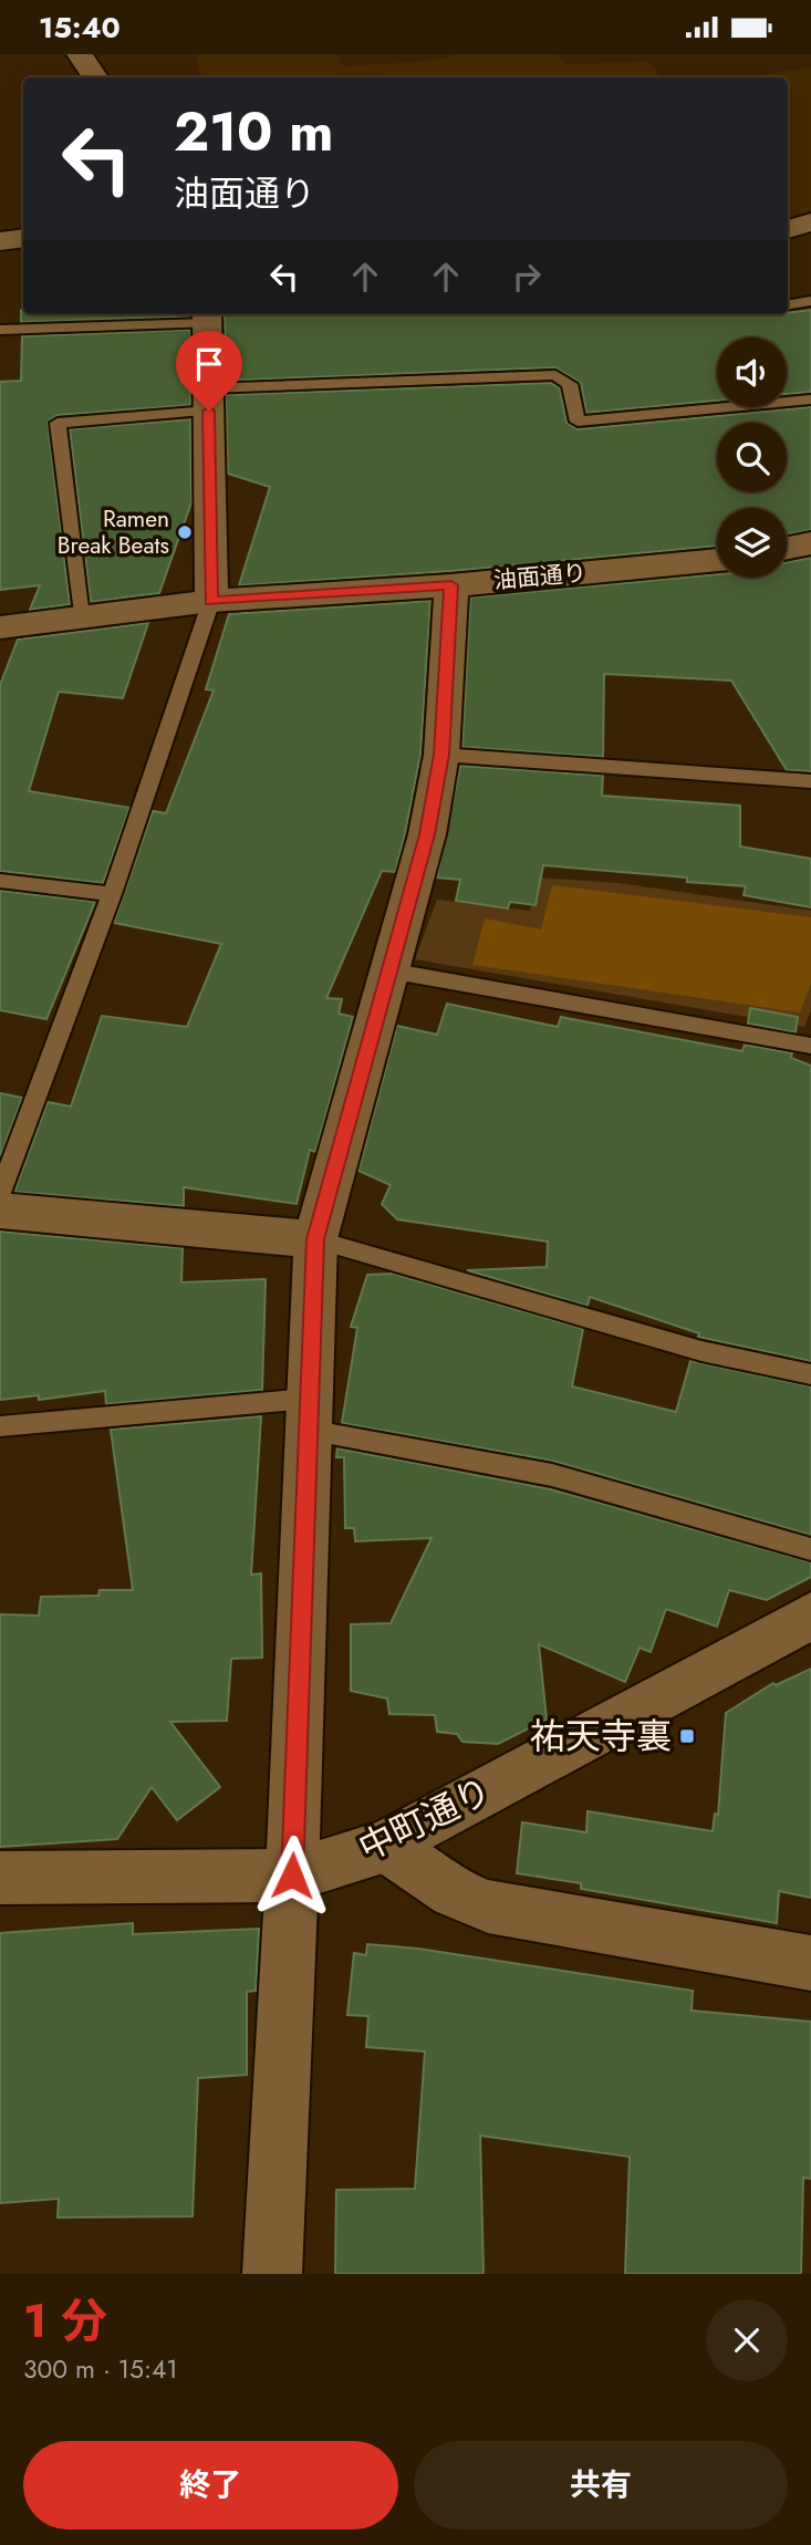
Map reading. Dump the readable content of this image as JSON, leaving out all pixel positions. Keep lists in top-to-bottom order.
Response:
{
  "streets": {
    "street": ["油面通り", "中町通り"]
  },
  "places": {
    "other": ["Ramen Break Beats"],
    "transit": ["祐天寺裏"]
  },
  "page": {
    "status": "15:40",
    "turn": ["210 m", "油面通り"],
    "heading": ["1 分", "300 m · 15:41"],
    "buttons": ["終了", "共有"]
  }
}
